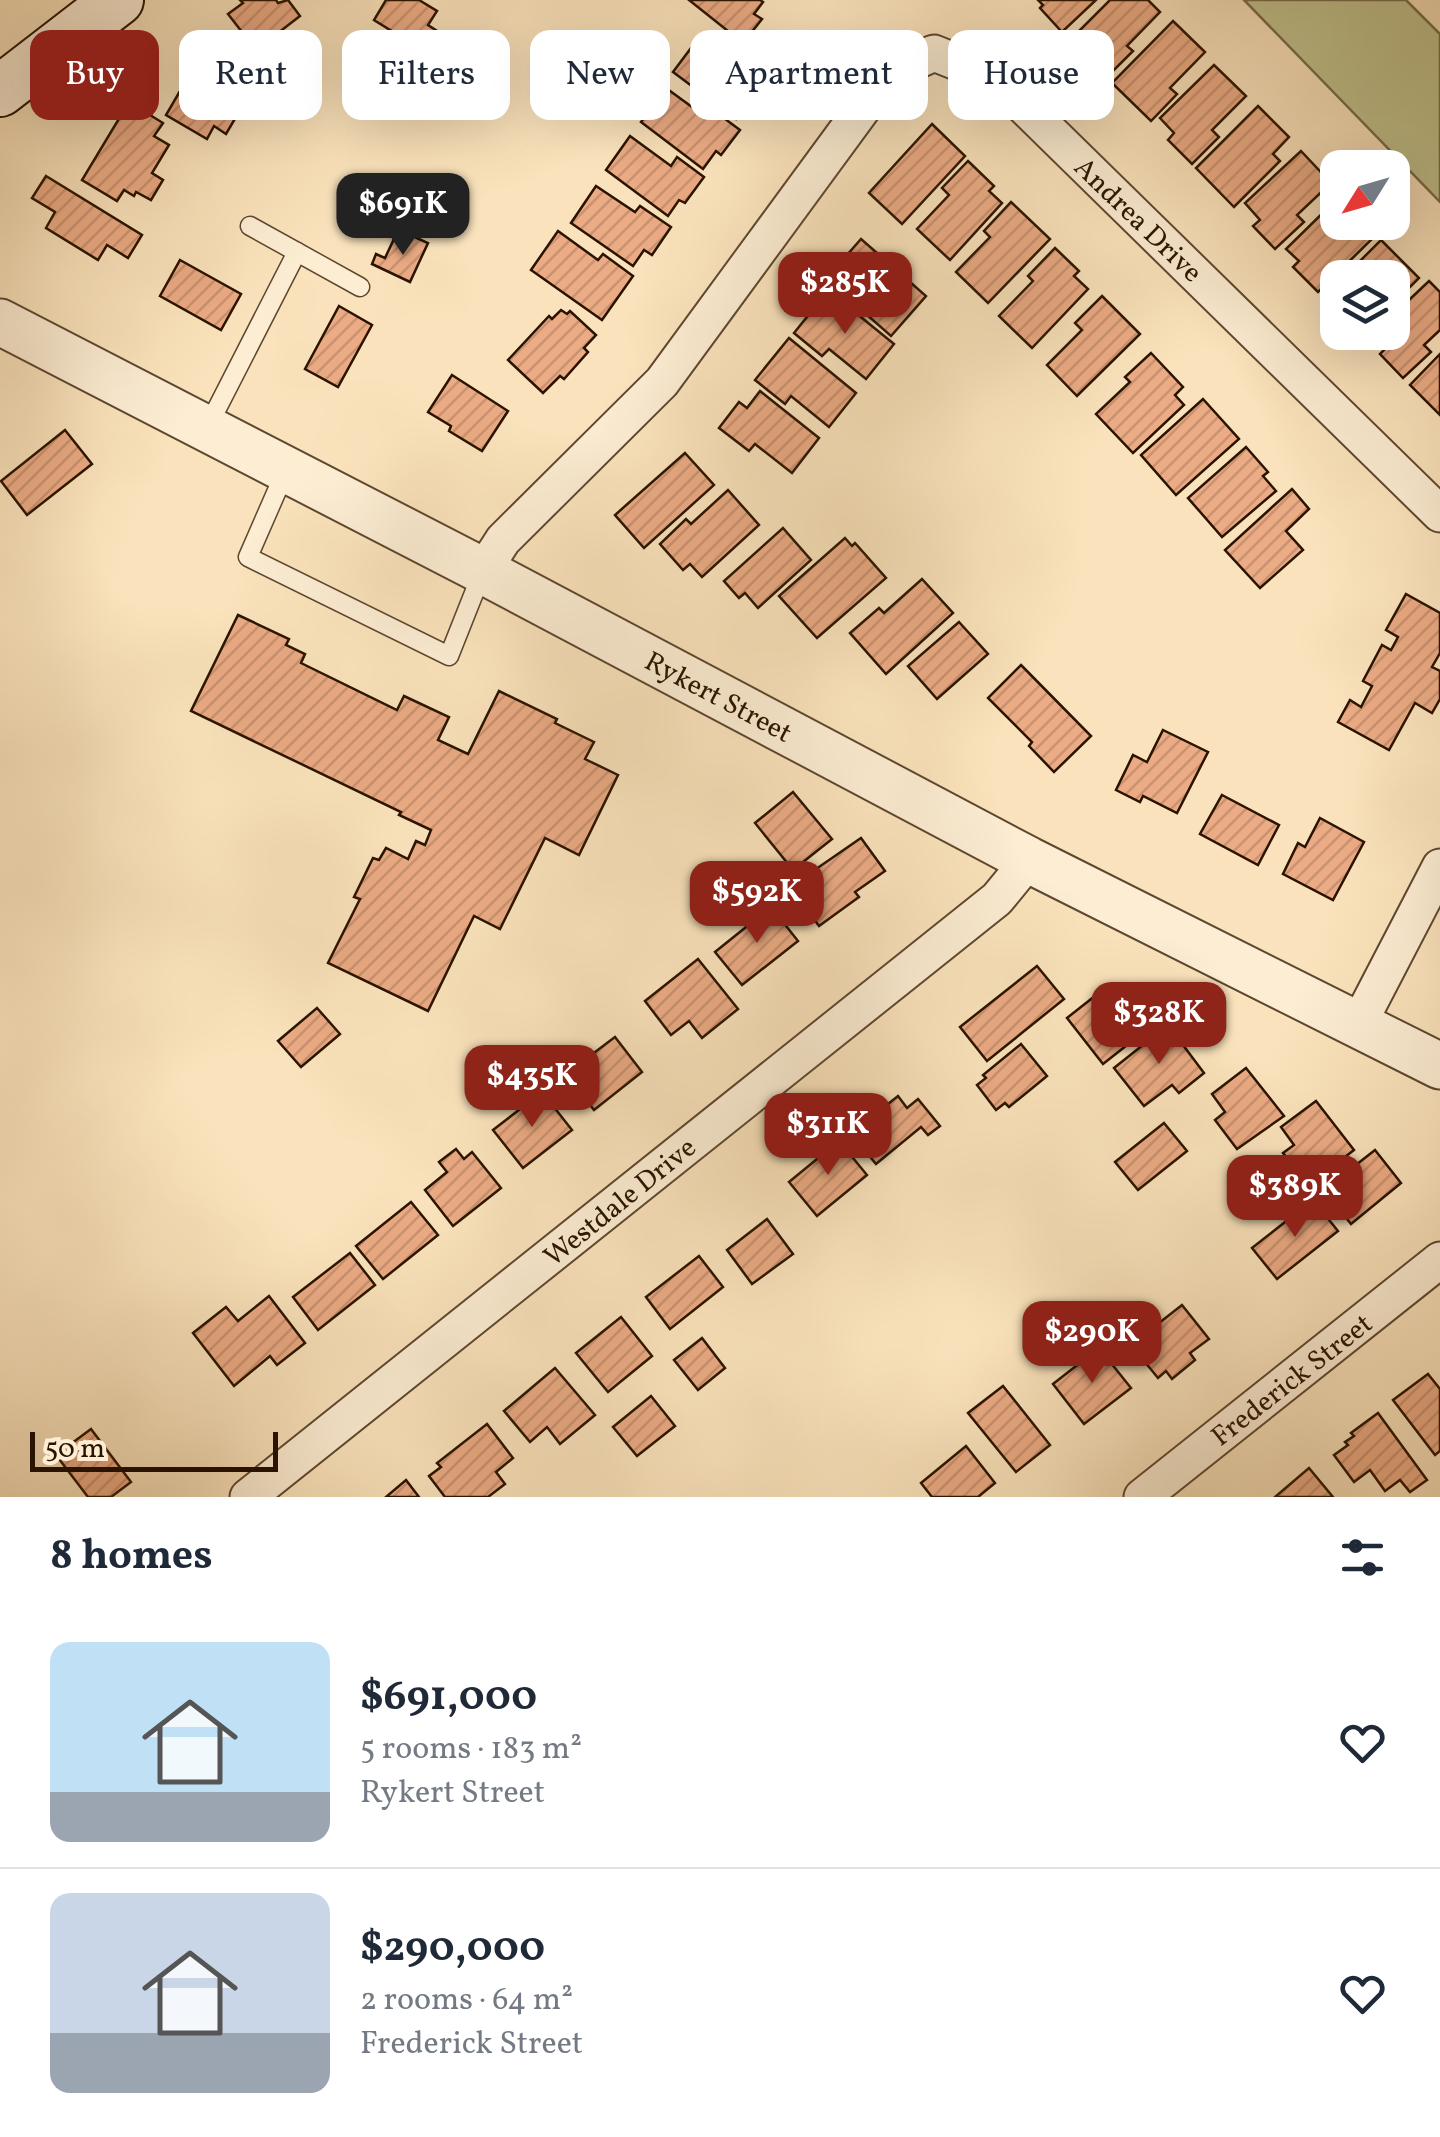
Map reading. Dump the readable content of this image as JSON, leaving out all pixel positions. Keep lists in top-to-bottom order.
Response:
{
  "streets": {
    "street": [
      "Andrea Drive",
      "Rykert Street",
      "Westdale Drive",
      "Frederick Street"
    ]
  },
  "crossings": [
    ["Andrea Drive", "Rykert Street"],
    ["Rykert Street", "Westdale Drive"]
  ],
  "scale_bar": "50 m",
  "north": "bottom left",
  "page": {
    "chip": [
      "Buy",
      "Rent",
      "Filters",
      "New",
      "Apartment",
      "House"
    ],
    "price": [
      "$691K",
      "$285K",
      "$592K",
      "$328K",
      "$435K",
      "$311K",
      "$389K",
      "$290K"
    ],
    "scale": "50 m",
    "heading": "8 homes",
    "list": [
      {
        "name": "$691,000",
        "note": "5 rooms · 183 m² · Rykert Street"
      },
      {
        "name": "$290,000",
        "note": "2 rooms · 64 m² · Frederick Street"
      }
    ]
  }
}
